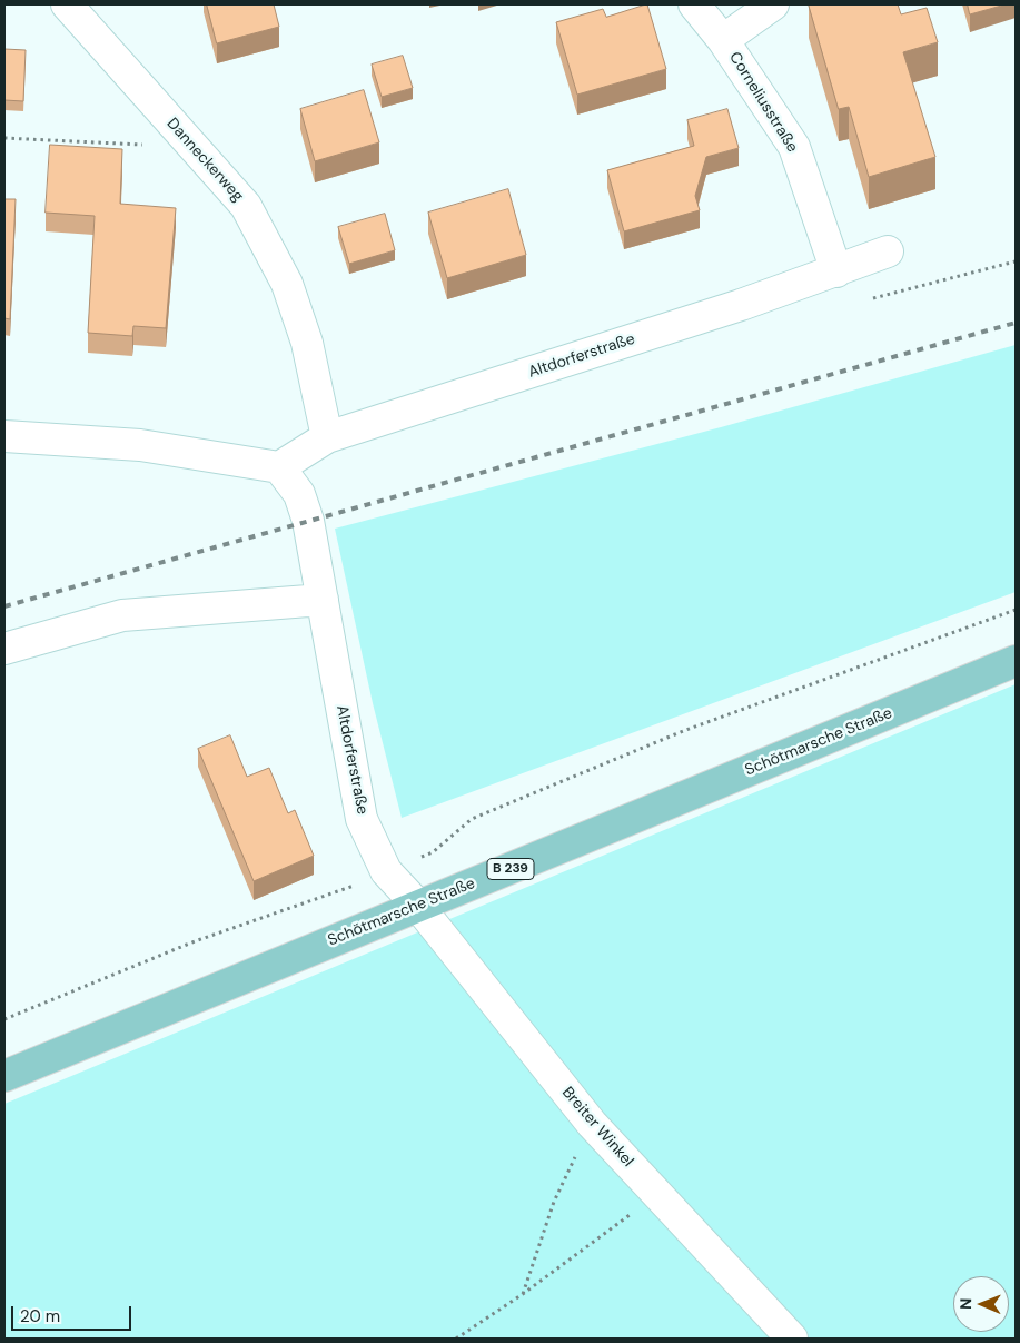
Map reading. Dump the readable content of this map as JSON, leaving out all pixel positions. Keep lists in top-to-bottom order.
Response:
{
  "streets": {
    "main road": ["Schötmarsche Straße", "B 239"],
    "street": [
      "Corneliusstraße",
      "Danneckerweg",
      "Altdorferstraße",
      "Breiter Winkel"
    ]
  },
  "crossings": [
    ["Corneliusstraße", "Altdorferstraße"],
    ["Danneckerweg", "Altdorferstraße"],
    ["Altdorferstraße", "Schötmarsche Straße"],
    ["Altdorferstraße", "Breiter Winkel"],
    ["Schötmarsche Straße", "Breiter Winkel"]
  ],
  "scale_bar": "20 m",
  "north": "left"
}
